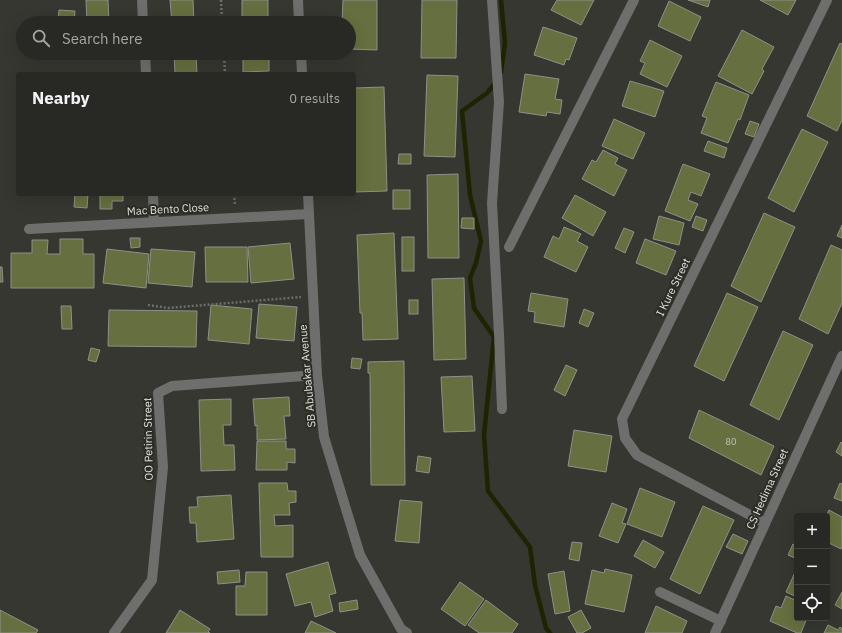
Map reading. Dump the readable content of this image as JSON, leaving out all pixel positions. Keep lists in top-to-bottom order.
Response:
{
  "streets": {
    "street": [
      "Mac Bento Close",
      "I Kure Street",
      "SB Abubakar Avenue",
      "OO Petirin Street",
      "CS Hedima Street"
    ]
  },
  "crossings": [
    ["Mac Bento Close", "SB Abubakar Avenue"],
    ["I Kure Street", "CS Hedima Street"],
    ["SB Abubakar Avenue", "OO Petirin Street"]
  ],
  "house_numbers": ["80"],
  "page": {
    "search": "Search here",
    "heading": ["Nearby", "0 results"],
    "map_buttons": ["+", "−"]
  }
}
